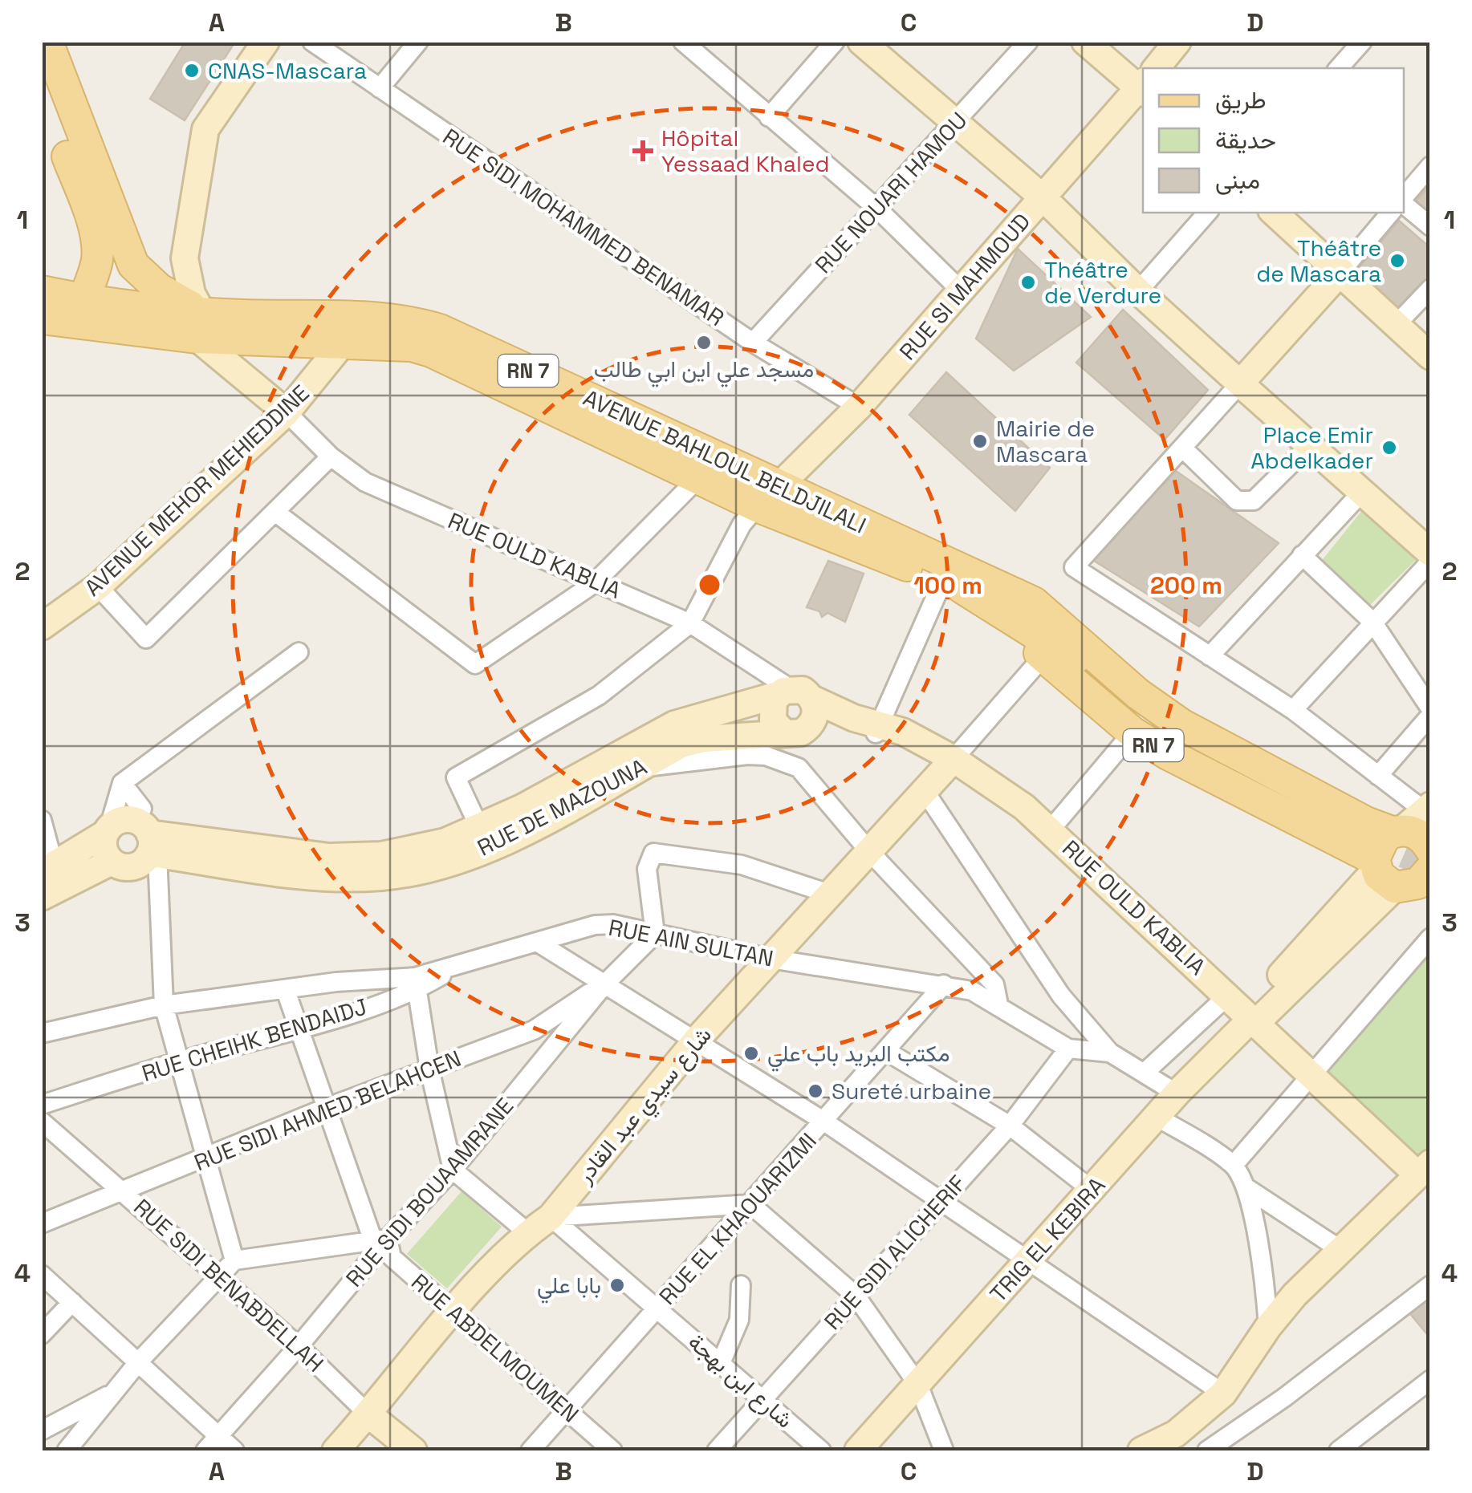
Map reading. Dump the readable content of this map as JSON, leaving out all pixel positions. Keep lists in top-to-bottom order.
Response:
{
  "streets": {
    "main road": ["RN 7", "AVENUE BAHLOUL BELDJILALI"],
    "street": [
      "RUE NOUARI HAMOU",
      "RUE SIDI MOHAMMED BENAMAR",
      "RUE SI MAHMOUD",
      "AVENUE MEHOR MEHIEDDINE",
      "RUE OULD KABLIA",
      "RUE DE MAZOUNA",
      "RUE AIN SULTAN",
      "RUE CHEIHK BENDAIDJ",
      "شارع سيدي عبد القادر",
      "RUE SIDI AHMED BELAHCEN",
      "RUE SIDI BOUAAMRANE",
      "RUE EL KHAOUARIZMI",
      "TRIG EL KEBIRA",
      "RUE SIDI ALICHERIF",
      "RUE SIDI BENABDELLAH",
      "RUE ABDELMOUMEN",
      "شارع ابن بهجة"
    ]
  },
  "crossings": [
    ["RUE NOUARI HAMOU", "RUE SIDI MOHAMMED BENAMAR"],
    ["RUE SIDI MOHAMMED BENAMAR", "RUE SI MAHMOUD"],
    ["RUE SI MAHMOUD", "AVENUE BAHLOUL BELDJILALI"],
    ["AVENUE BAHLOUL BELDJILALI", "AVENUE MEHOR MEHIEDDINE"],
    ["AVENUE MEHOR MEHIEDDINE", "RUE OULD KABLIA"],
    ["RUE OULD KABLIA", "RUE DE MAZOUNA"],
    ["RUE OULD KABLIA", "شارع سيدي عبد القادر"],
    ["RUE OULD KABLIA", "TRIG EL KEBIRA"],
    ["RUE AIN SULTAN", "RUE CHEIHK BENDAIDJ"],
    ["RUE AIN SULTAN", "شارع سيدي عبد القادر"],
    ["RUE AIN SULTAN", "RUE SIDI BOUAAMRANE"],
    ["RUE AIN SULTAN", "RUE EL KHAOUARIZMI"],
    ["RUE AIN SULTAN", "TRIG EL KEBIRA"],
    ["RUE AIN SULTAN", "RUE SIDI ALICHERIF"],
    ["شارع سيدي عبد القادر", "RUE SIDI BENABDELLAH"],
    ["شارع سيدي عبد القادر", "RUE ABDELMOUMEN"],
    ["شارع سيدي عبد القادر", "شارع ابن بهجة"],
    ["RUE SIDI AHMED BELAHCEN", "RUE SIDI BOUAAMRANE"],
    ["RUE SIDI AHMED BELAHCEN", "RUE SIDI BENABDELLAH"],
    ["RUE SIDI BOUAAMRANE", "RUE SIDI BENABDELLAH"],
    ["RUE SIDI BOUAAMRANE", "RUE ABDELMOUMEN"],
    ["RUE EL KHAOUARIZMI", "RUE ABDELMOUMEN"],
    ["RUE EL KHAOUARIZMI", "شارع ابن بهجة"],
    ["RUE SIDI ALICHERIF", "شارع ابن بهجة"]
  ],
  "places": {
    "other": [
      "CNAS-Mascara",
      "Théâtre de Mascara",
      "Théâtre de Verdure",
      "مسجد علي اين ابي طالب",
      "Mairie de Mascara",
      "Place Emir Abdelkader",
      "مكتب البريد باب علي",
      "Sureté urbaine",
      "بابا علي"
    ],
    "health": ["Hôpital Yessaad Khaled"]
  },
  "legend": ["طريق", "حديقة", "مبنى"],
  "grid": {
    "columns": [
      "A",
      "B",
      "C",
      "D"
    ],
    "rows": [
      "1",
      "2",
      "3",
      "4"
    ]
  },
  "rings": ["100 m", "200 m"]
}
